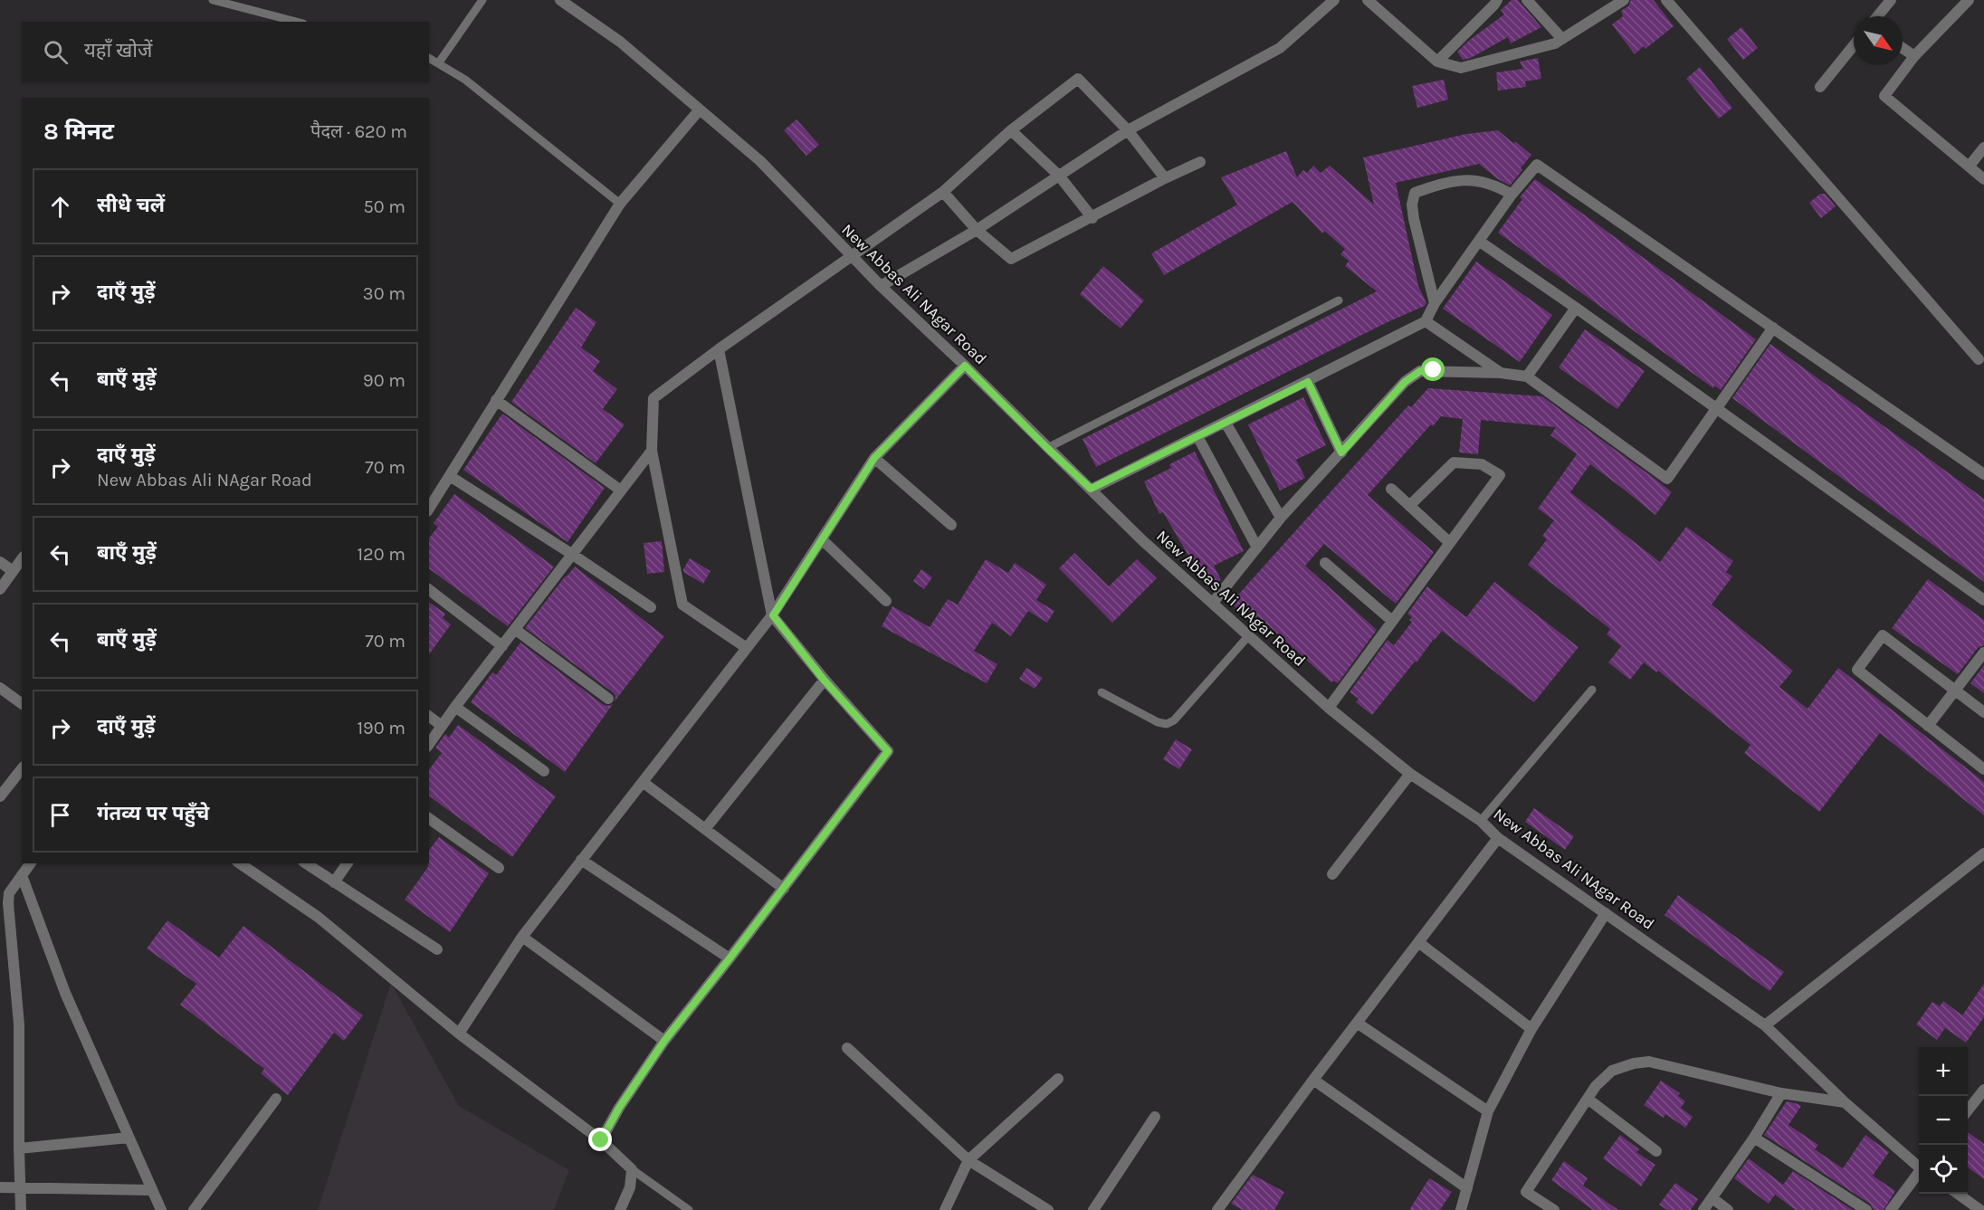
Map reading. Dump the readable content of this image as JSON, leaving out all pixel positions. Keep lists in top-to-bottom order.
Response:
{
  "streets": {
    "street": ["New Abbas Ali NAgar Road"]
  },
  "north": "bottom right",
  "page": {
    "search": "यहाँ खोजें",
    "heading": ["8 मिनट", "पैदल · 620 m"],
    "list": [
      ["सीधे चलें", "50 m"],
      ["दाएँ मुड़ें", "30 m"],
      ["बाएँ मुड़ें", "90 m"],
      ["दाएँ मुड़ें", "New Abbas Ali NAgar Road", "70 m"],
      ["बाएँ मुड़ें", "120 m"],
      ["बाएँ मुड़ें", "70 m"],
      ["दाएँ मुड़ें", "190 m"],
      "गंतव्य पर पहुँचे"
    ],
    "map_buttons": ["+", "−"]
  }
}
